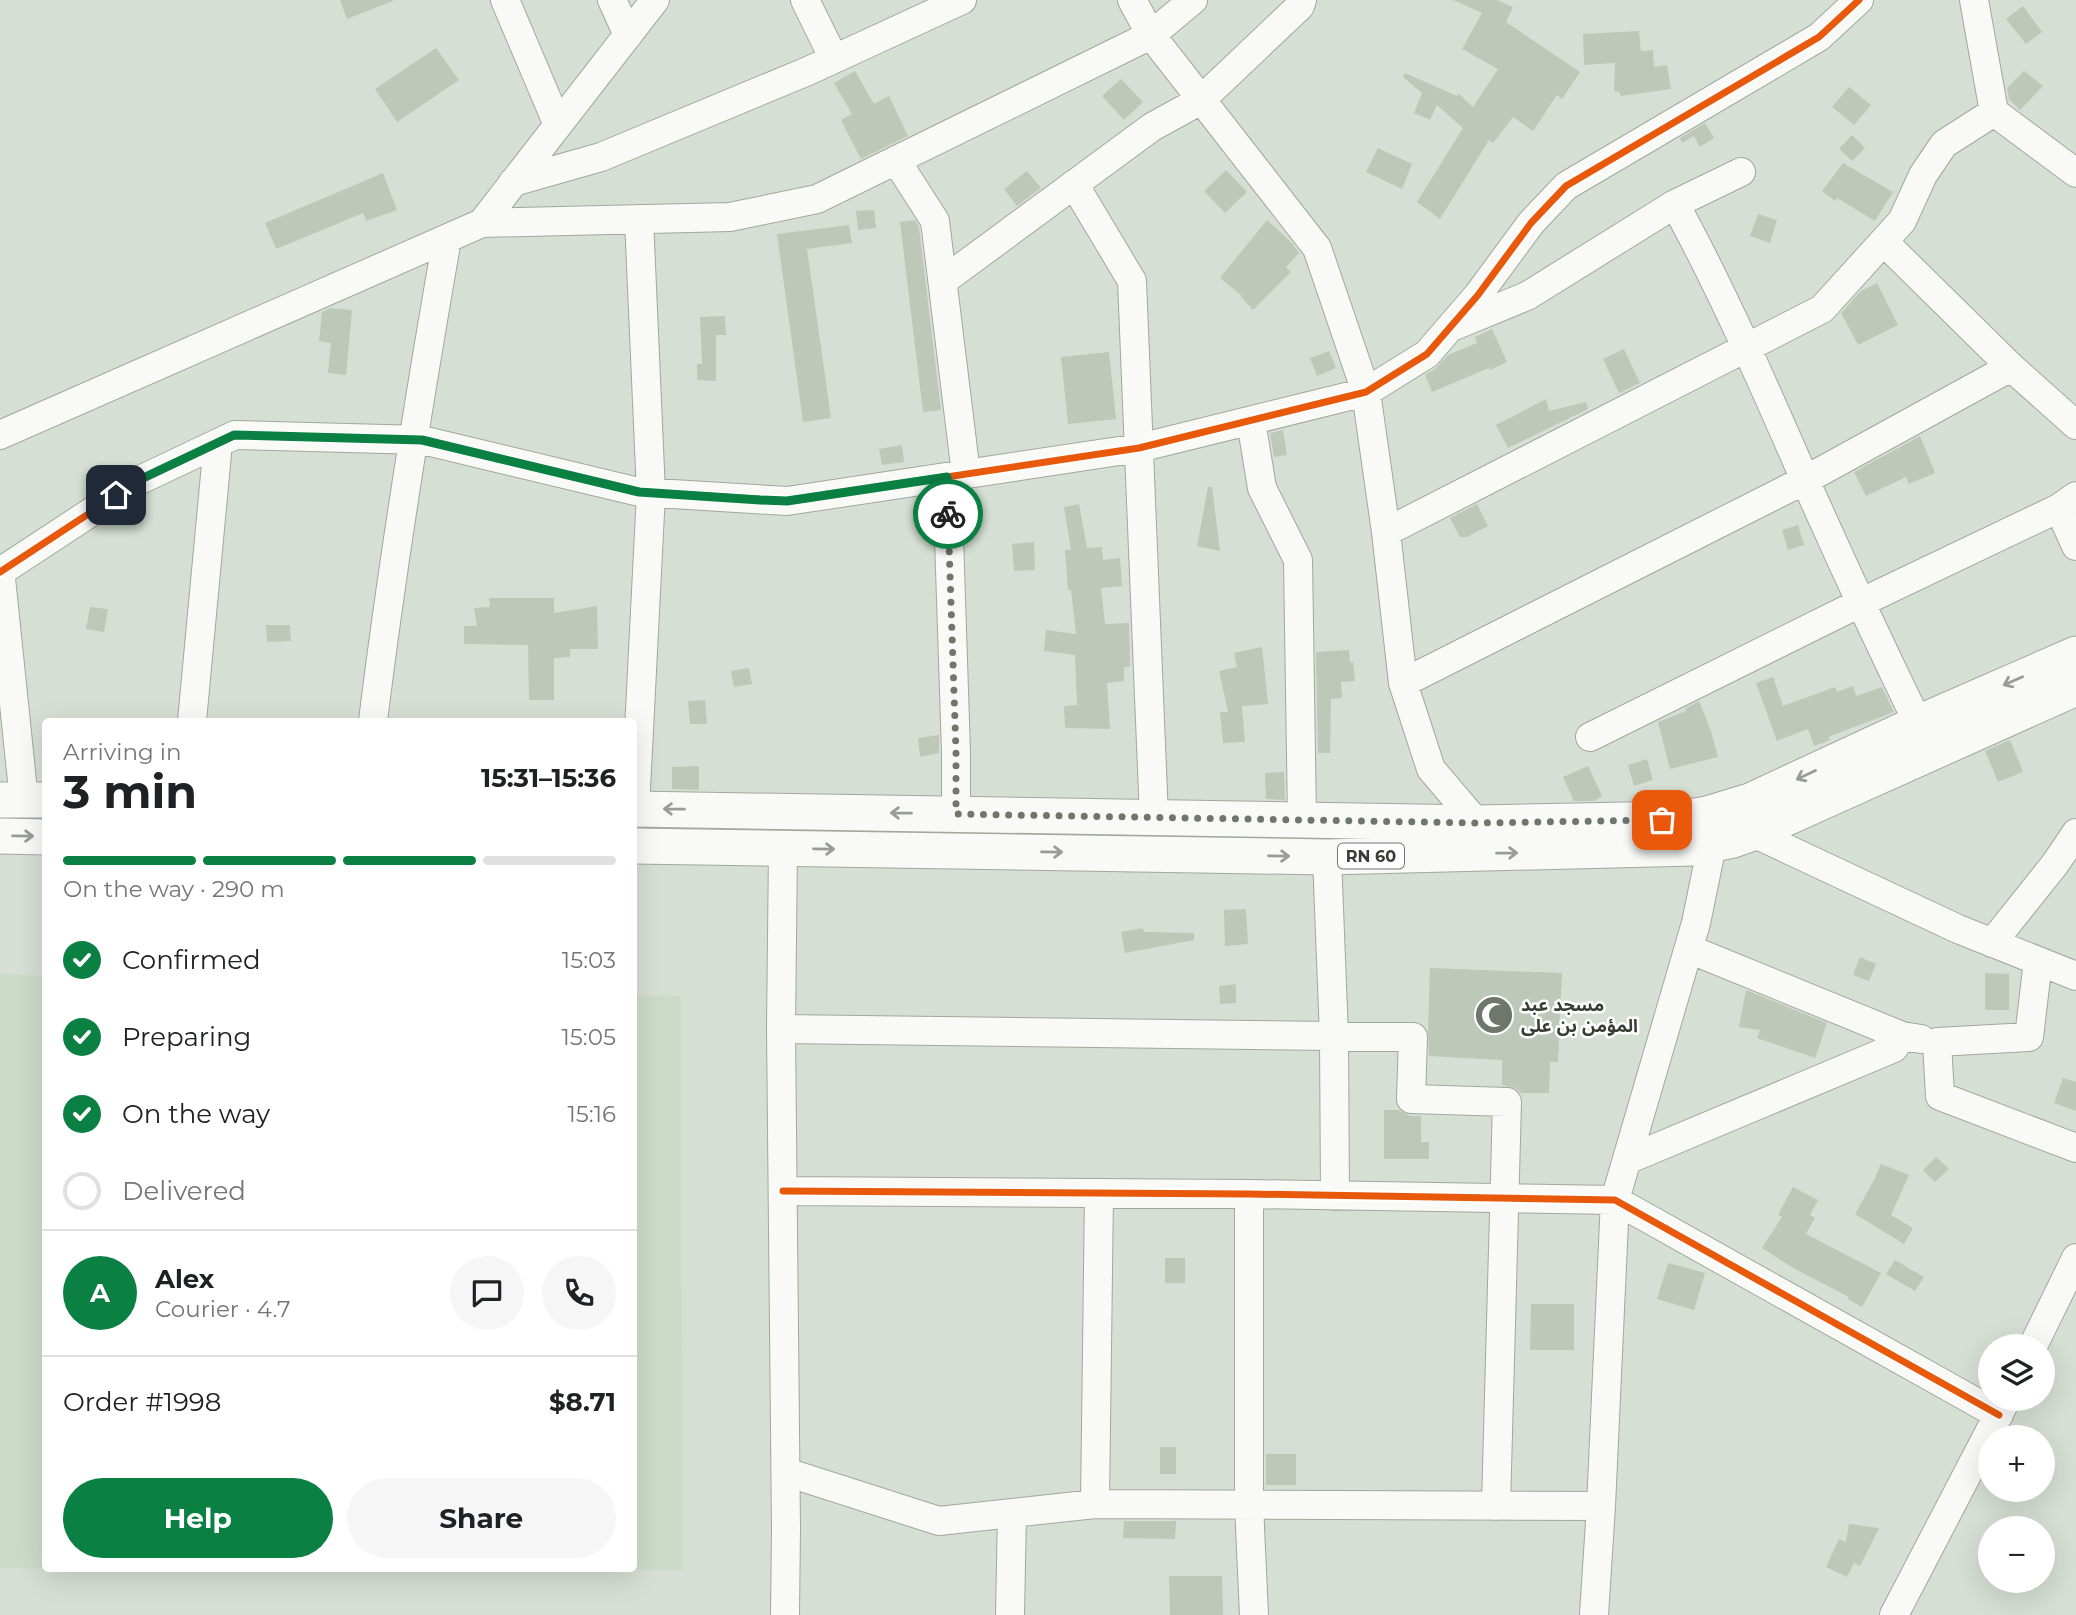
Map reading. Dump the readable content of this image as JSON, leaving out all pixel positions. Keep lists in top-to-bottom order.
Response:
{
  "streets": {
    "main road": ["RN 60"]
  },
  "places": {
    "mosque": ["مسجد عبد المؤمن بن على"]
  },
  "page": {
    "heading": ["3 min", "Arriving in", "15:31–15:36"],
    "panel": [
      "Alex",
      "Courier · 4.7",
      "Order #1998",
      "$8.71"
    ],
    "bar": "On the way · 290 m",
    "list": [
      ["Confirmed", "15:03"],
      ["Preparing", "15:05"],
      ["On the way", "15:16"],
      "Delivered"
    ],
    "round": "A",
    "map_buttons": ["+", "−"],
    "buttons": ["Help", "Share"]
  }
}
